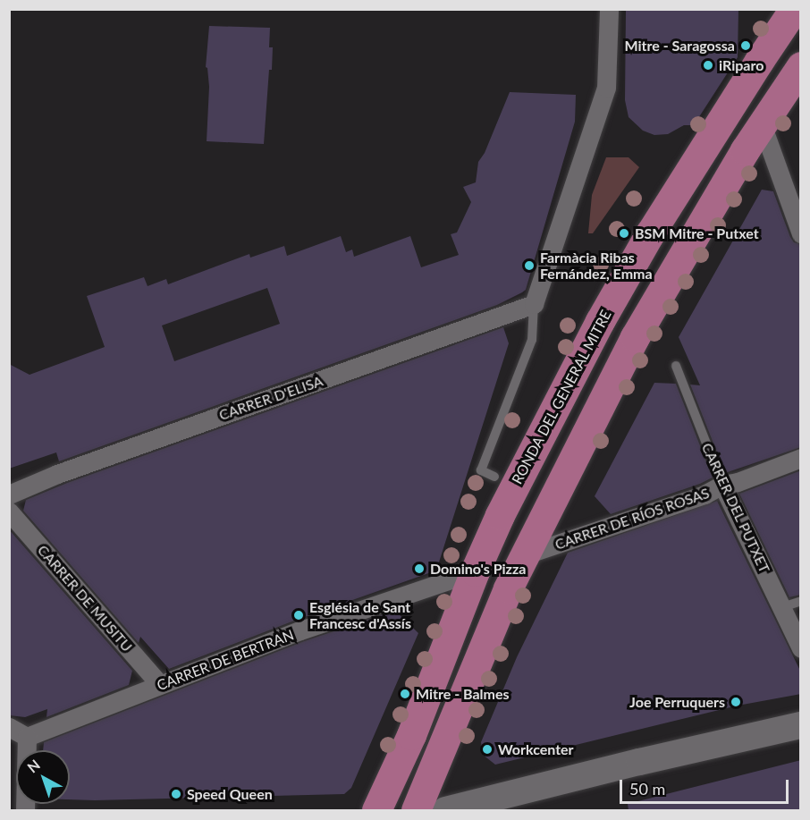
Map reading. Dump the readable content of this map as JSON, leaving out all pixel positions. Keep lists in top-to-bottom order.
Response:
{
  "streets": {
    "main road": ["RONDA DEL GENERAL MITRE"],
    "street": [
      "CARRER D'ELISA",
      "CARRER DEL PUTXET",
      "CARRER DE RÍOS ROSAS",
      "CARRER DE MUSITU",
      "CARRER DE BERTRAN"
    ]
  },
  "crossings": [
    ["RONDA DEL GENERAL MITRE", "CARRER DE BERTRAN"],
    ["CARRER DEL PUTXET", "CARRER DE RÍOS ROSAS"],
    ["CARRER DE MUSITU", "CARRER DE BERTRAN"]
  ],
  "places": [
    "Mitre - Saragossa",
    "iRiparo",
    "BSM Mitre - Putxet",
    "Farmàcia Ribas Fernández, Emma",
    "Domino's Pizza",
    "Església de Sant Francesc d'Assís",
    "Mitre - Balmes",
    "Joe Perruquers",
    "Workcenter",
    "Speed Queen"
  ],
  "scale_bar": "50 m",
  "north": "top left"
}
